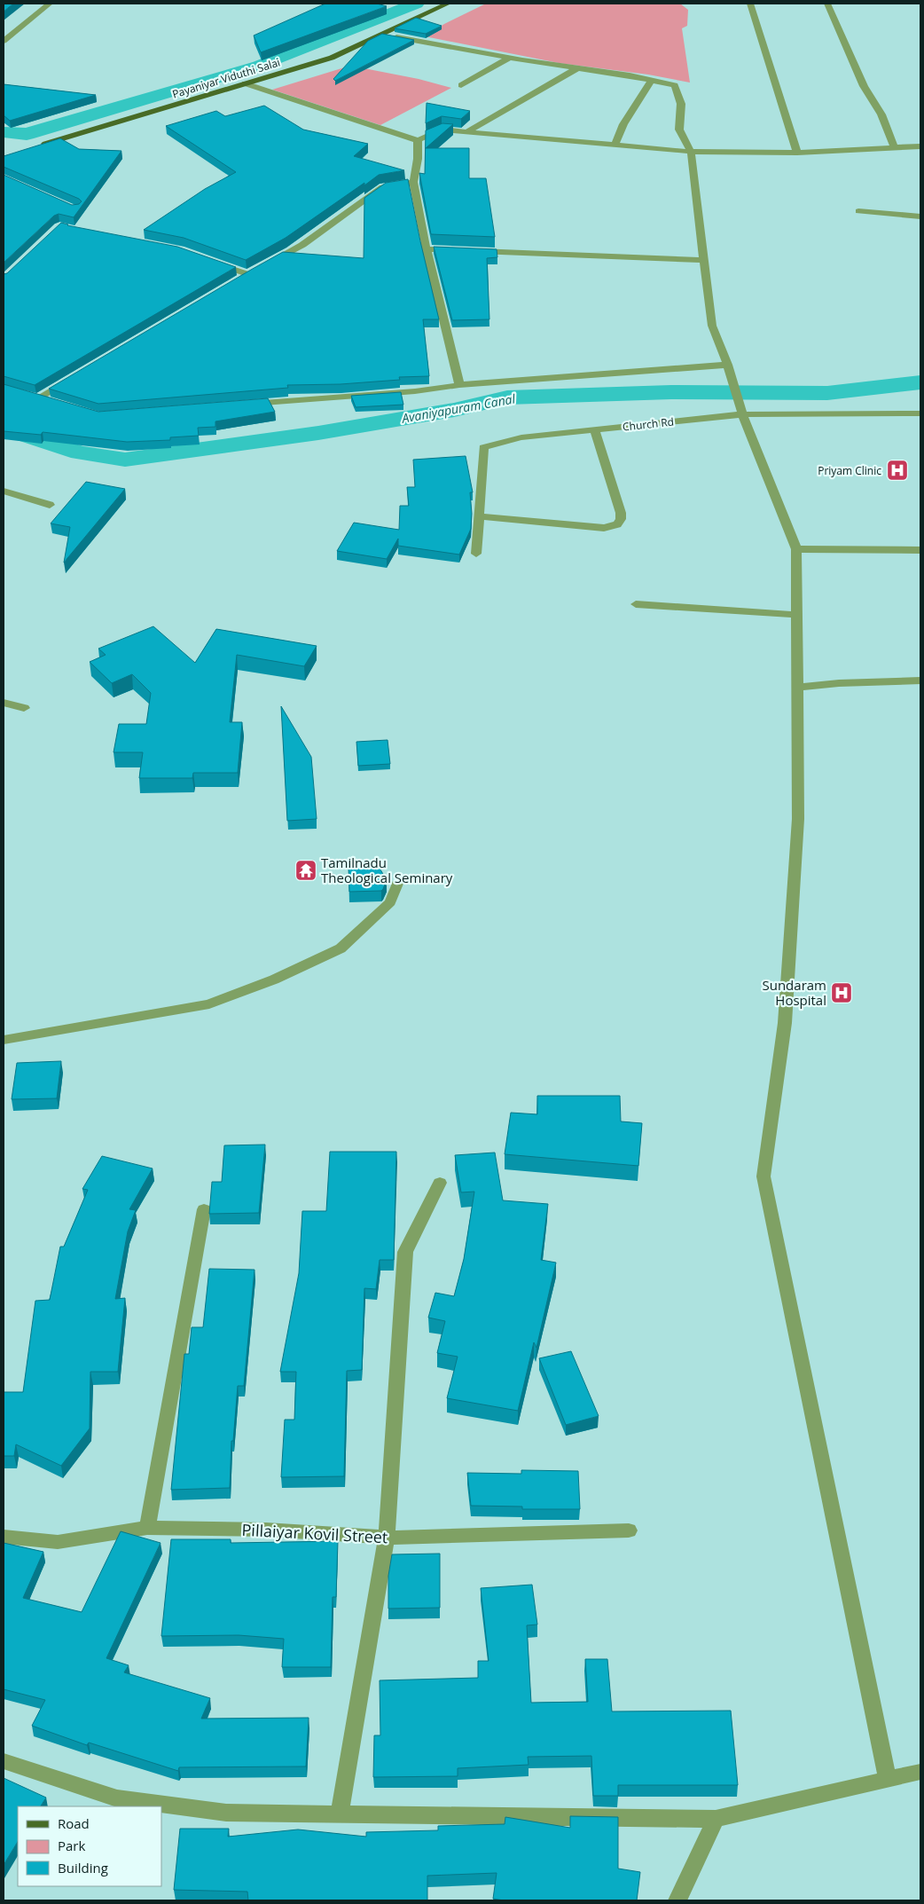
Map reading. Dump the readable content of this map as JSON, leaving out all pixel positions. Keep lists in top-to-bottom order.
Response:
{
  "streets": {
    "main road": ["Payaniyar Viduthi Salai"],
    "street": ["Church Rd", "Pillaiyar Kovil Street"]
  },
  "water": ["Avaniyapuram Canal"],
  "places": {
    "hospital": ["Priyam Clinic", "Sundaram Hospital"],
    "temple": ["Tamilnadu Theological Seminary"]
  },
  "legend": ["Road", "Park", "Building"]
}
